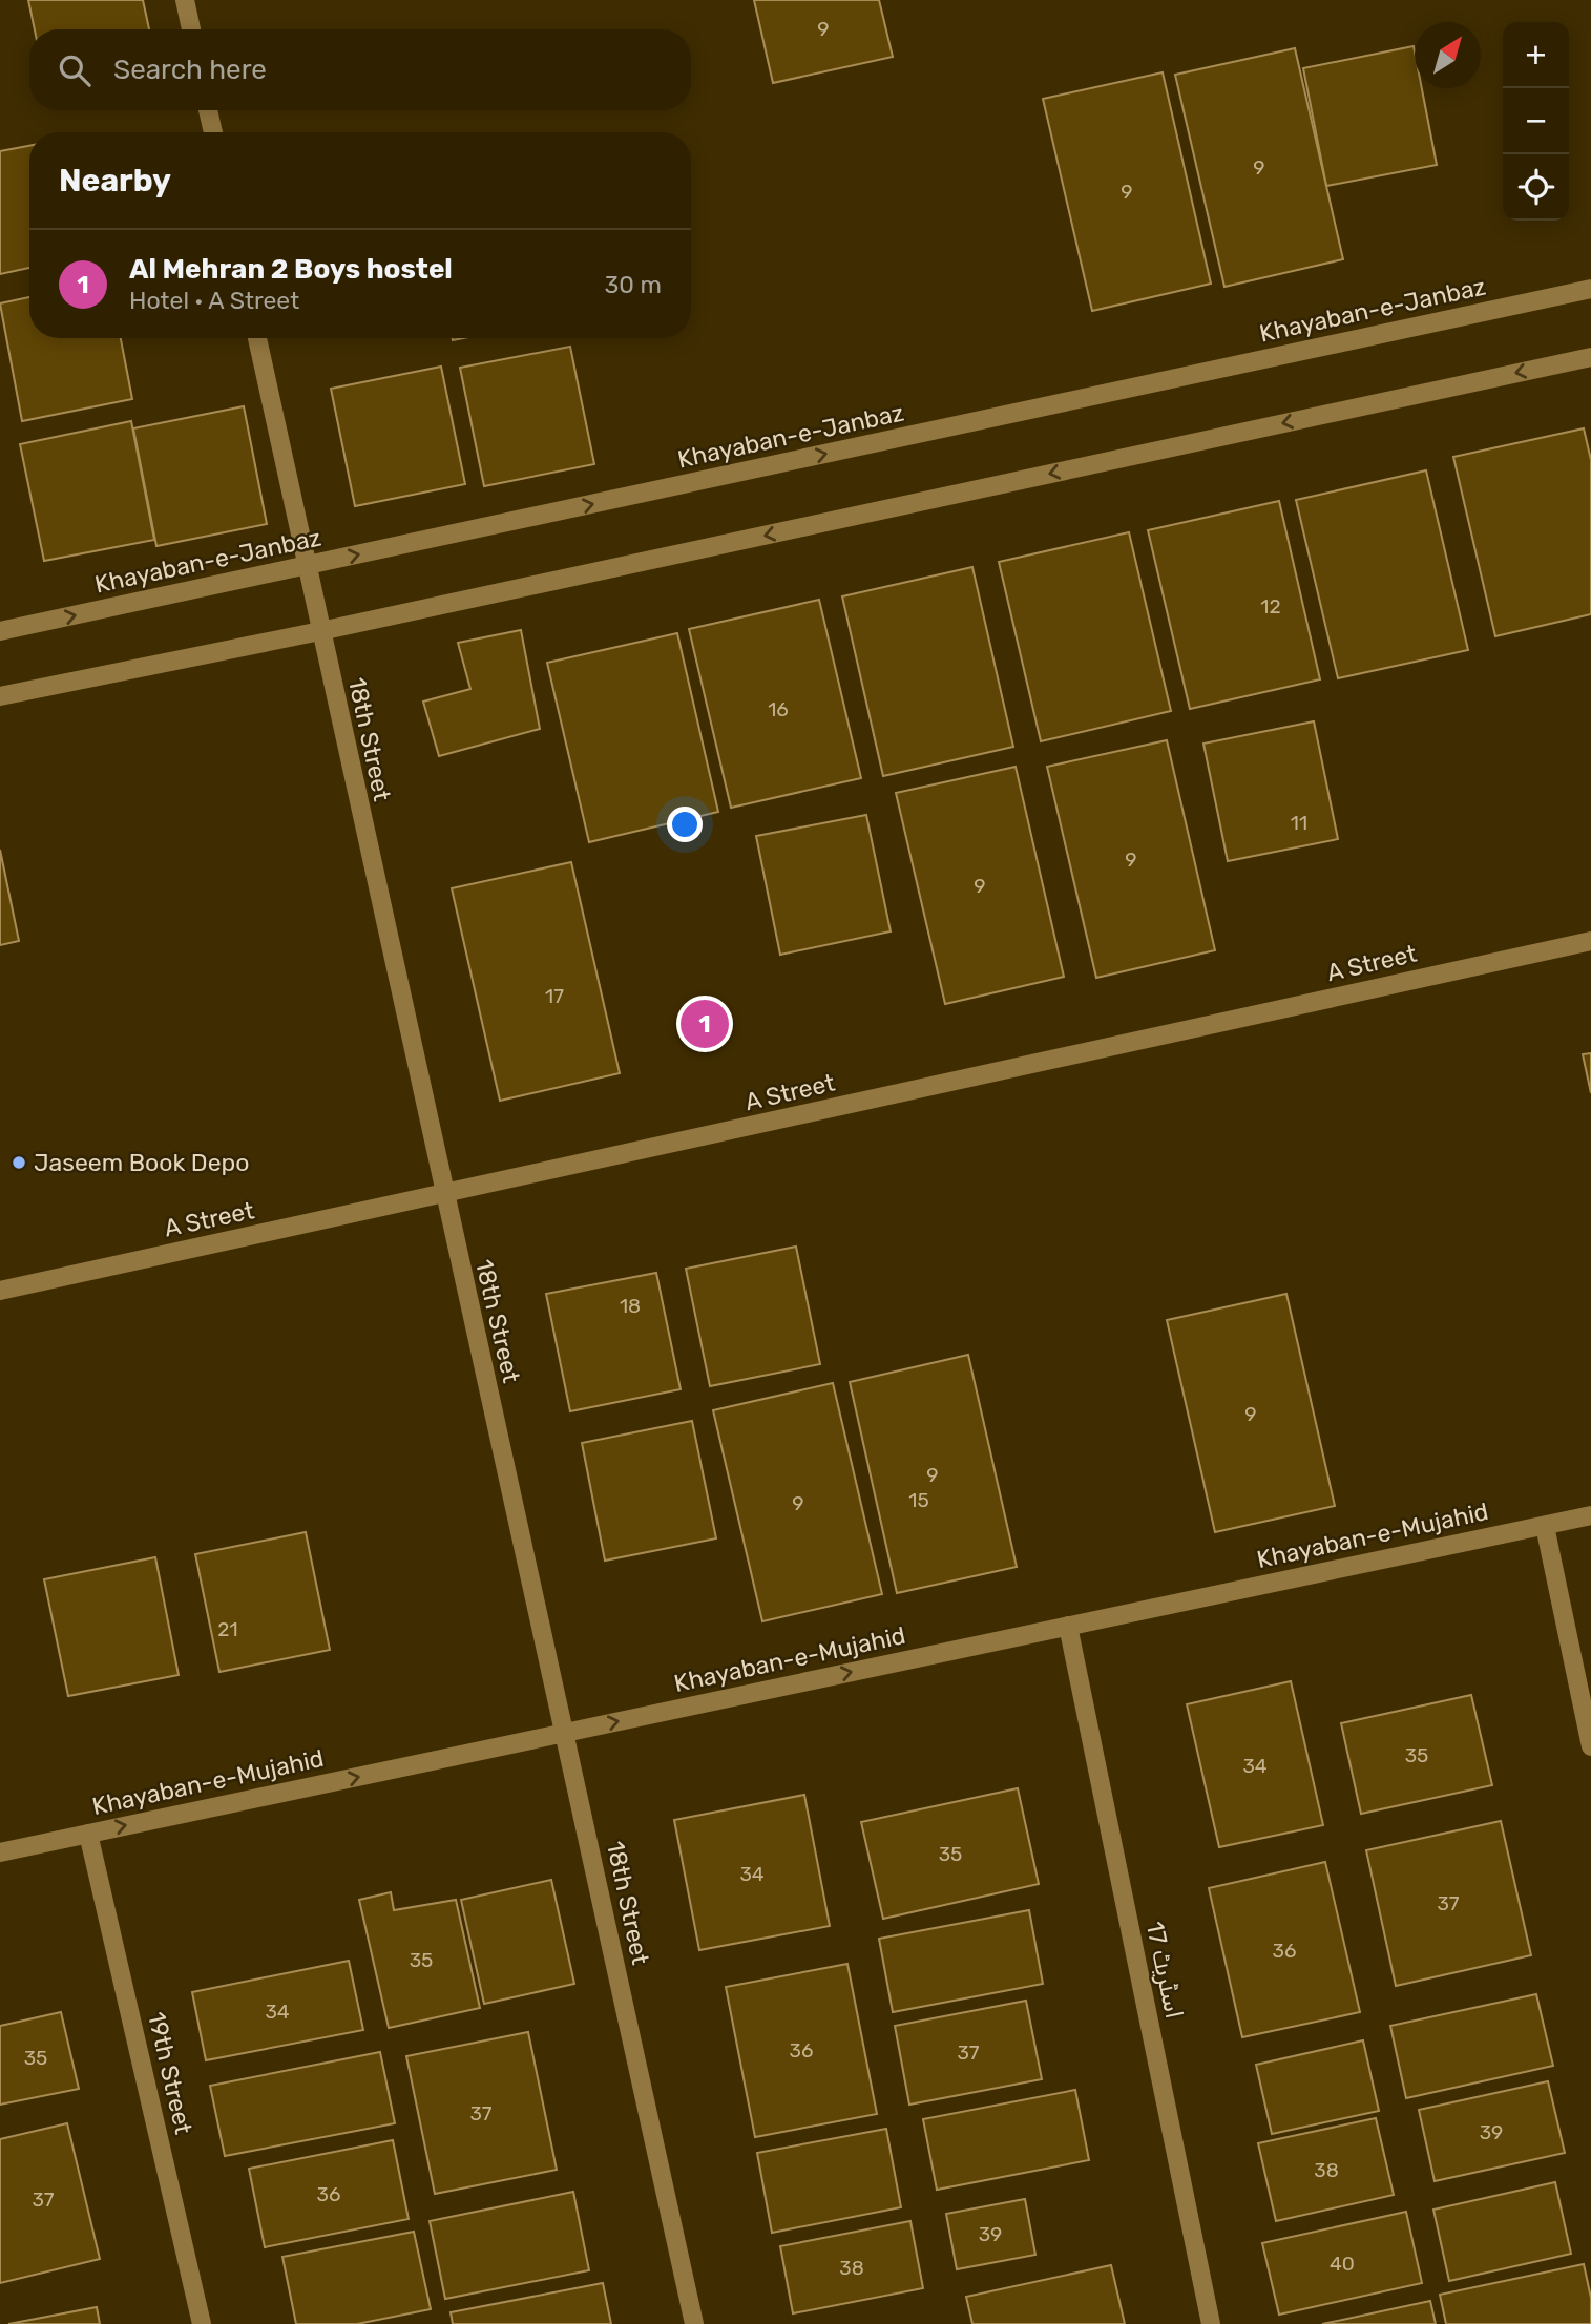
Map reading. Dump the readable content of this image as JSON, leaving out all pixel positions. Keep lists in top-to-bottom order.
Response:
{
  "streets": {
    "street": [
      "Khayaban-e-Janbaz",
      "18th Street",
      "A Street",
      "Khayaban-e-Mujahid",
      "اسٹریٹ 17",
      "19th Street"
    ]
  },
  "crossings": [
    ["Khayaban-e-Janbaz", "18th Street"],
    ["18th Street", "A Street"],
    ["18th Street", "Khayaban-e-Mujahid"],
    ["Khayaban-e-Mujahid", "اسٹریٹ 17"],
    ["Khayaban-e-Mujahid", "19th Street"]
  ],
  "one_way": ["Khayaban-e-Mujahid"],
  "places": ["Jaseem Book Depo"],
  "house_numbers": [
    "9",
    "9",
    "9",
    "12",
    "16",
    "11",
    "9",
    "9",
    "17",
    "18",
    "9",
    "9",
    "15",
    "9",
    "21",
    "35",
    "34",
    "35",
    "34",
    "37",
    "36",
    "35",
    "34",
    "36",
    "37",
    "35",
    "37",
    "39",
    "38",
    "36",
    "37",
    "39",
    "40",
    "38"
  ],
  "north": "top right",
  "page": {
    "map_buttons": ["+", "−"],
    "search": "Search here",
    "heading": "Nearby",
    "list": [
      {
        "mark": "1",
        "name": "Al Mehran 2 Boys hostel",
        "note": "Hotel · A Street",
        "value": "30 m"
      }
    ],
    "pins": "1"
  }
}
